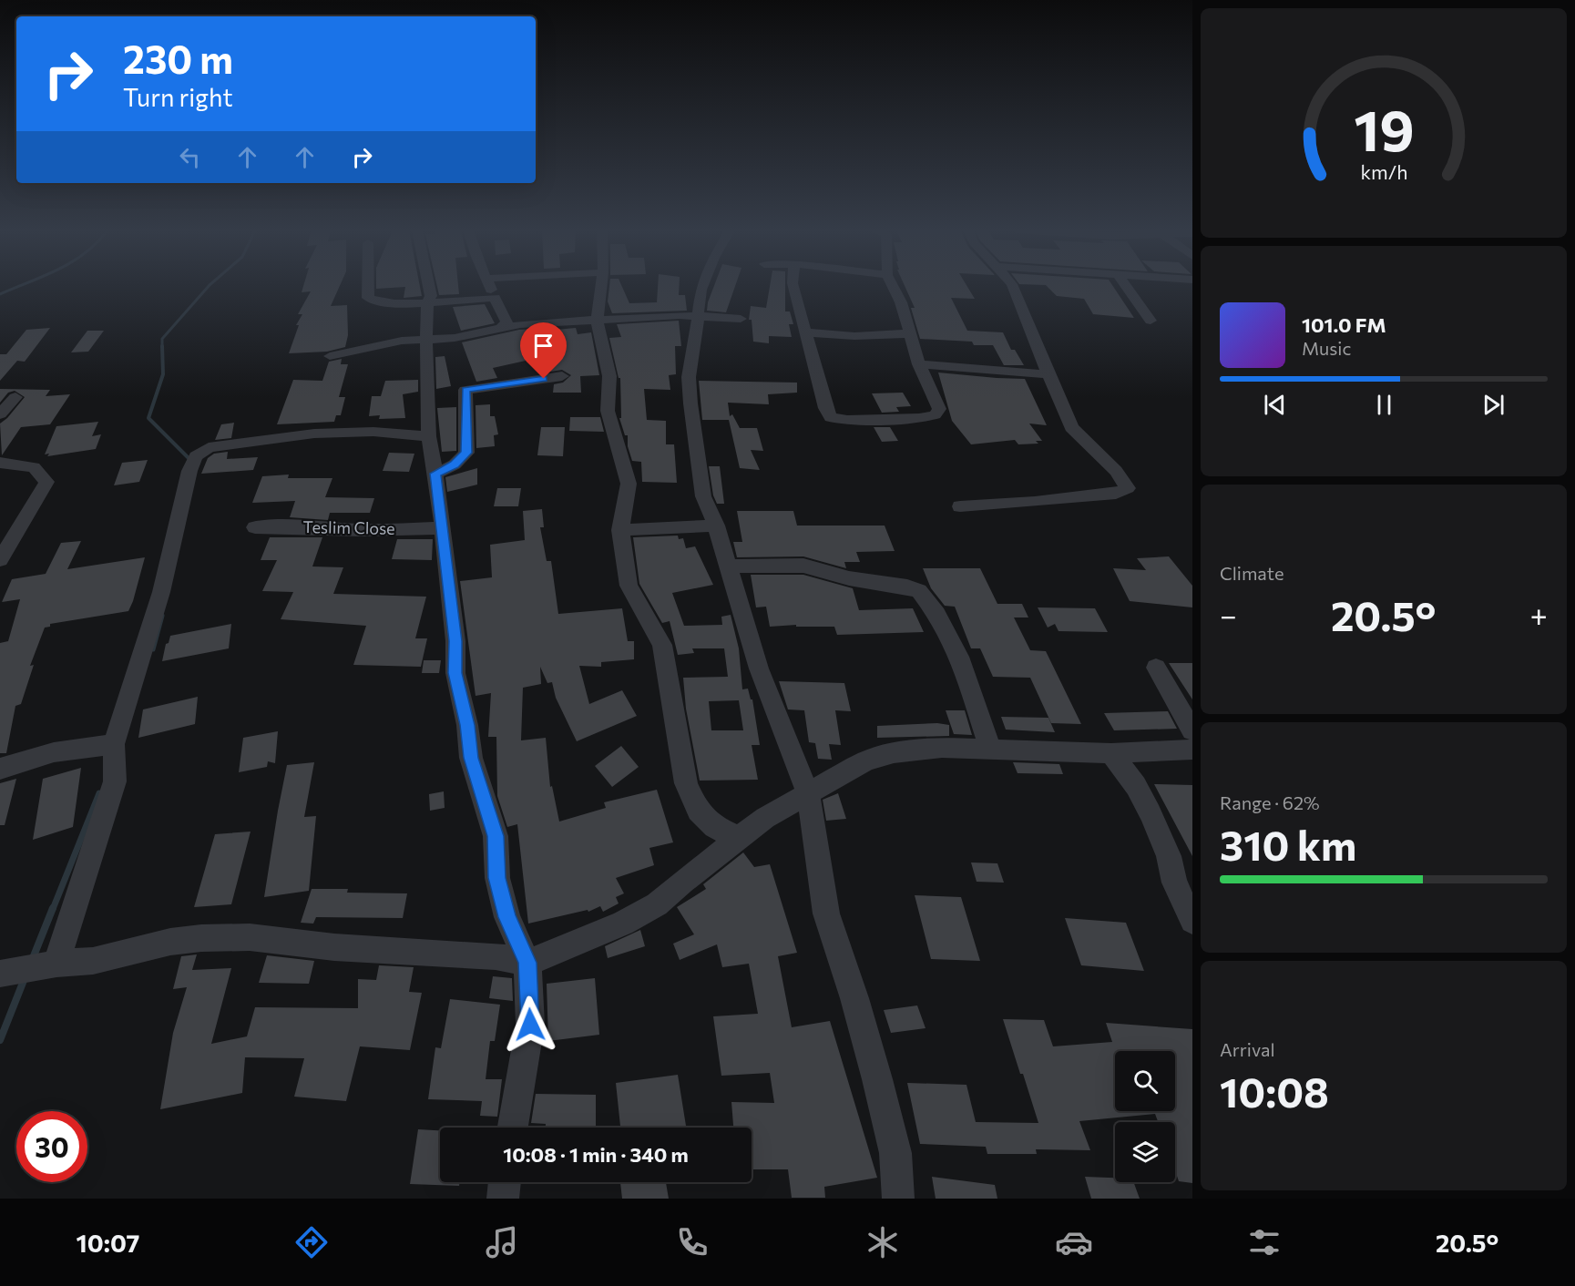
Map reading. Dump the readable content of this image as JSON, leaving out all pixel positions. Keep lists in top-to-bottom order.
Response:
{
  "streets": {
    "street": ["Teslim Close"]
  },
  "page": {
    "turn": ["230 m", "Turn right"],
    "song": ["101.0 FM", "Music"],
    "tile": [
      "Climate",
      ["Range · 62%", "310 km"],
      ["Arrival", "10:08"]
    ],
    "heat": ["−", "20.5°", "+"],
    "limit": "30",
    "trip": "10:08 · 1 min · 340 m",
    "tabs": ["10:07", "20.5°"],
    "gauge": ["19", "km/h"]
  }
}
